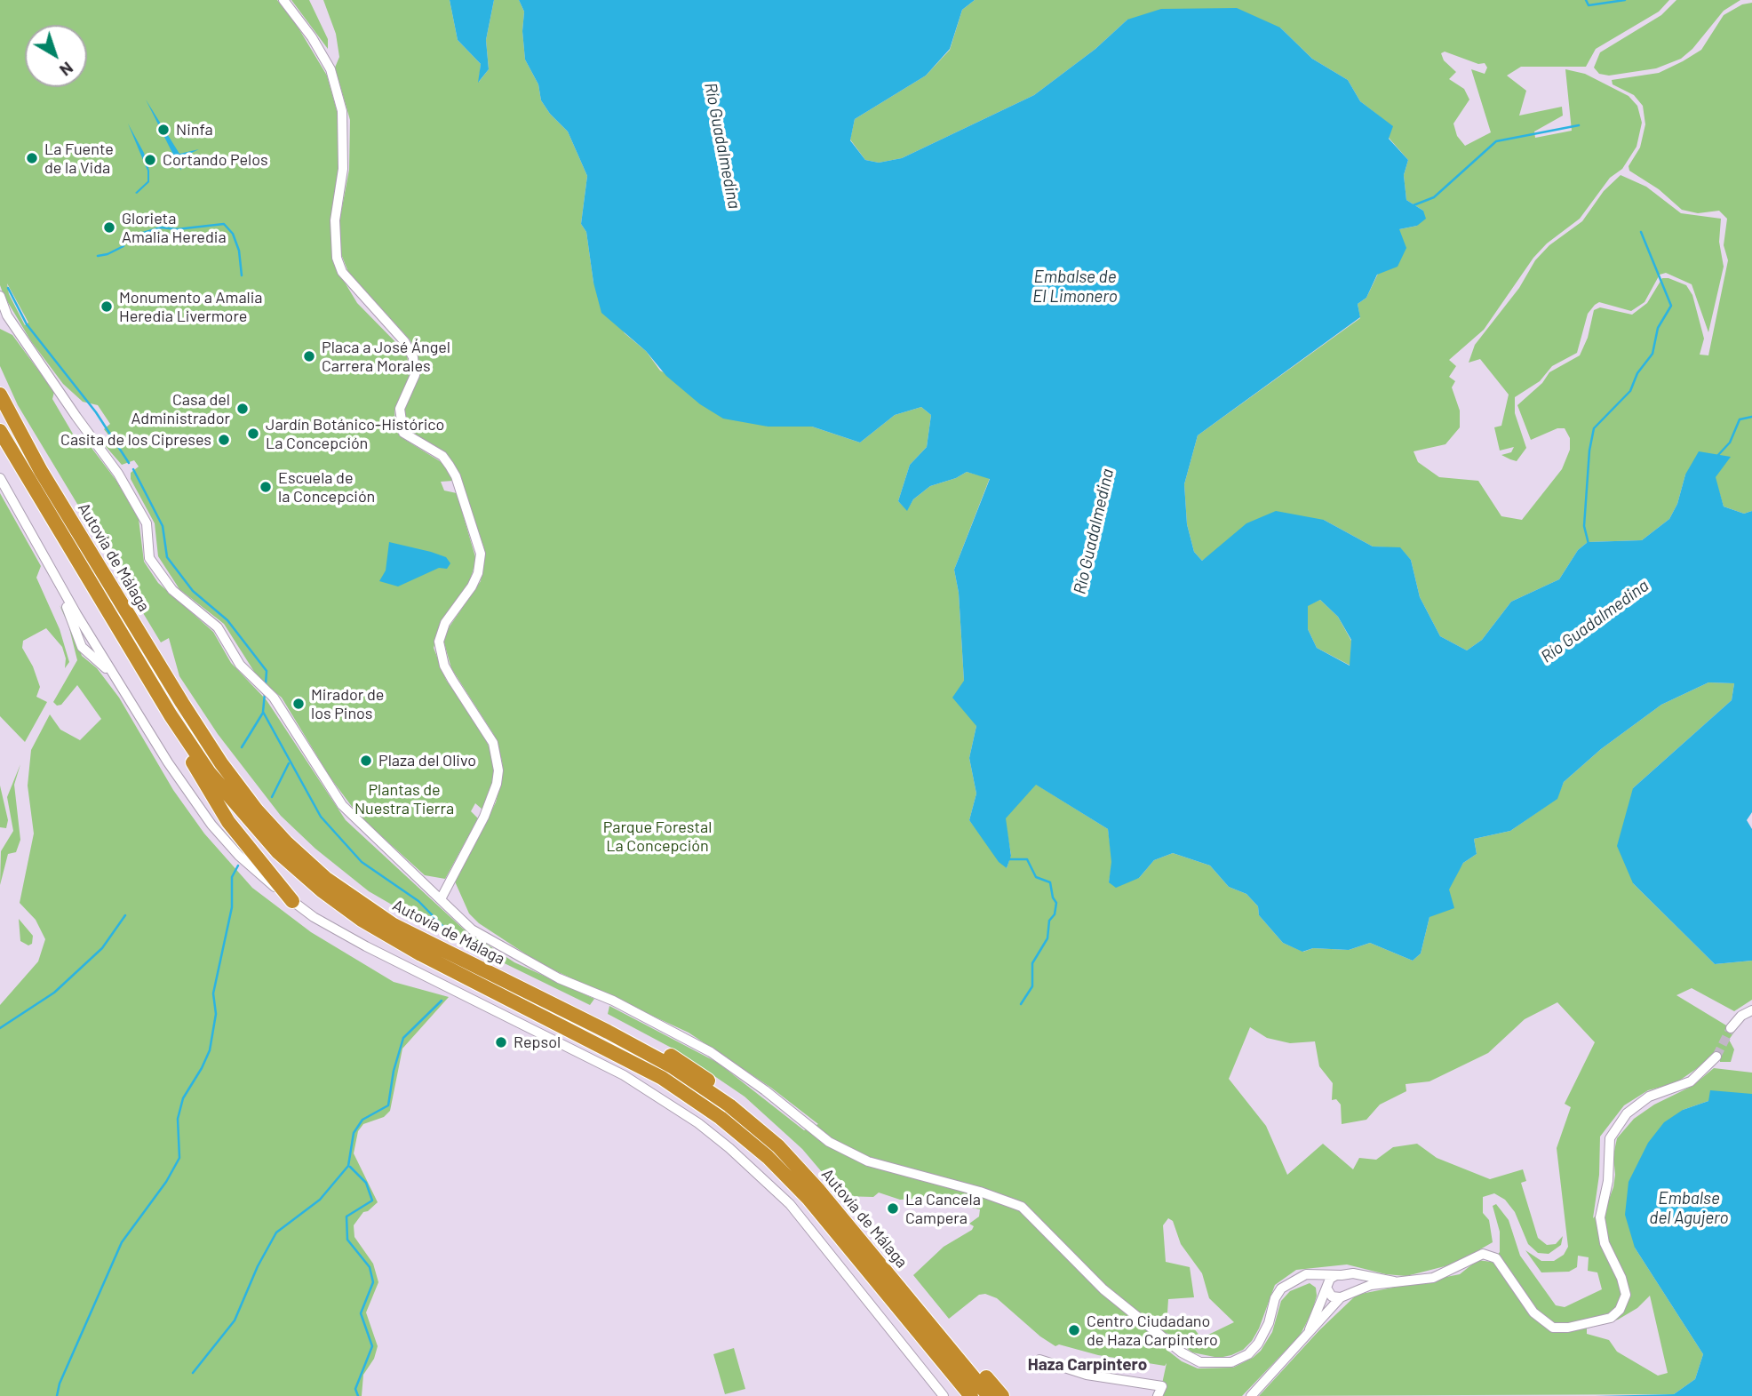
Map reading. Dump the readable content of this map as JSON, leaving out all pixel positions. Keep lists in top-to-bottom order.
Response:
{
  "streets": {
    "highway": ["Autovía de Málaga"]
  },
  "districts": ["Haza Carpintero"],
  "water": ["Río Guadalmedina", "Embalse de El Limonero", "Embalse del Agujero"],
  "parks": ["Plantas de Nuestra Tierra", "Parque Forestal La Concepción"],
  "places": [
    "Ninfa",
    "La Fuente de la Vida",
    "Cortando Pelos",
    "Glorieta Amalia Heredia",
    "Monumento a Amalia Heredia Livermore",
    "Placa a José Ángel Carrera Morales",
    "Casa del Administrador",
    "Jardín Botánico-Histórico La Concepción",
    "Casita de los Cipreses",
    "Escuela de la Concepción",
    "Mirador de los Pinos",
    "Plaza del Olivo",
    "Repsol",
    "La Cancela Campera",
    "Centro Ciudadano de Haza Carpintero"
  ],
  "north": "bottom right"
}
